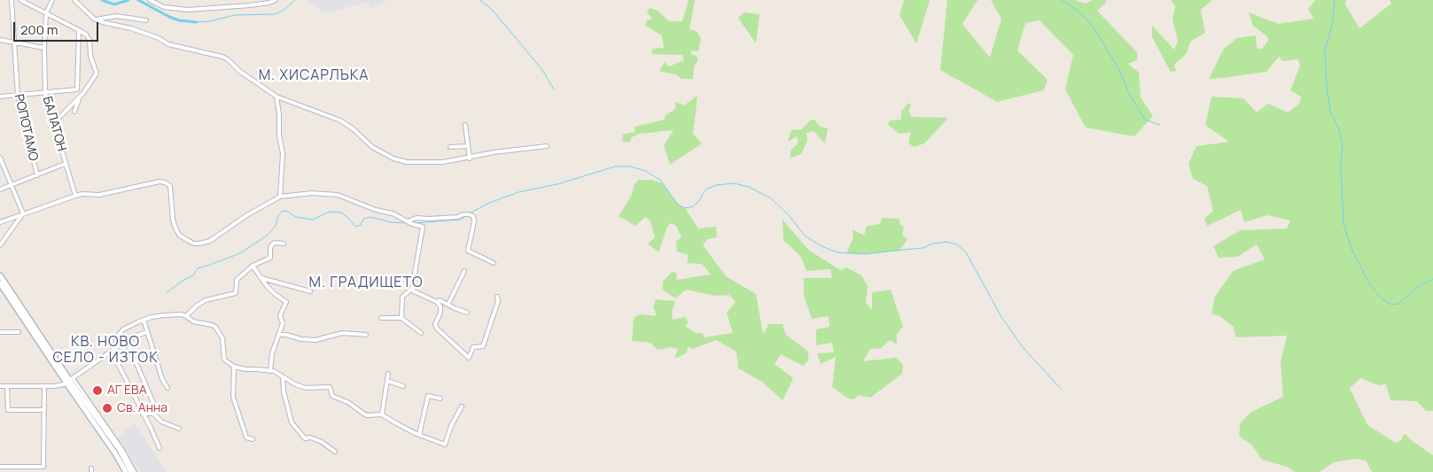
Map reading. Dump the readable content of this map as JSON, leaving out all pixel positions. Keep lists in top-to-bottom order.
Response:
{
  "streets": {
    "street": ["БАЛАТОН", "РОПОТАМО"]
  },
  "districts": ["М. ХИСАРЛЪКА", "М. ГРАДИЩЕТО", "КВ. НОВО СЕЛО - ИЗТОК"],
  "places": ["АГ ЕВА", "Св. Анна"],
  "scale_bar": "200 m"
}
